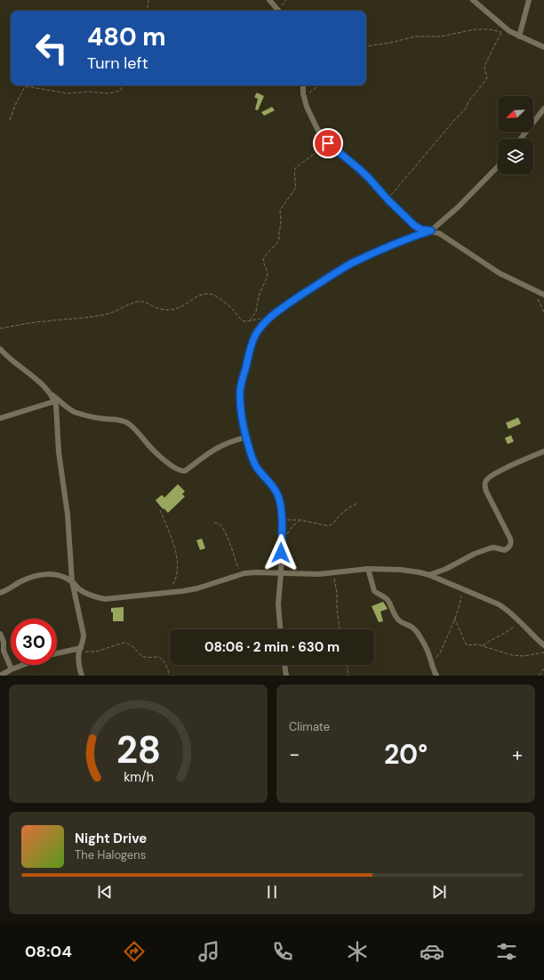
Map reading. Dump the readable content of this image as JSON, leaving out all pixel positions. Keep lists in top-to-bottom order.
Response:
{
  "north": "bottom left",
  "page": {
    "turn": ["480 m", "Turn left"],
    "limit": "30",
    "trip": "08:06 · 2 min · 630 m",
    "tile": "Climate",
    "heat": ["−", "20°", "+"],
    "song": ["Night Drive", "The Halogens"],
    "tabs": "08:04",
    "gauge": ["28", "km/h"]
  }
}
